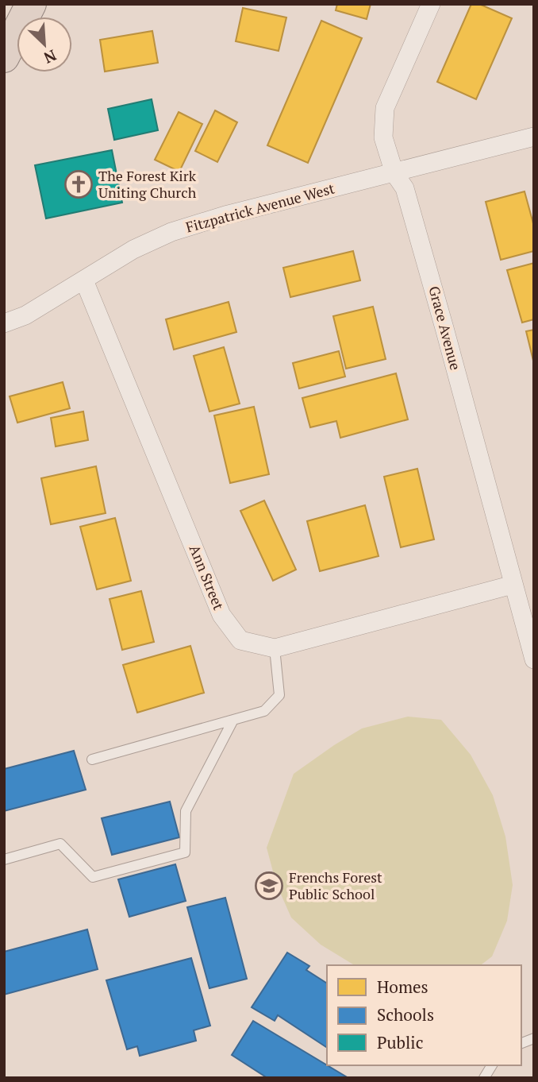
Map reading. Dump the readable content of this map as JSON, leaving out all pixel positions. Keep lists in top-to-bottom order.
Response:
{
  "streets": {
    "street": ["Fitzpatrick Avenue West", "Grace Avenue", "Ann Street"]
  },
  "crossings": [
    ["Fitzpatrick Avenue West", "Grace Avenue"],
    ["Fitzpatrick Avenue West", "Ann Street"],
    ["Grace Avenue", "Ann Street"]
  ],
  "places": {
    "church": ["The Forest Kirk Uniting Church"],
    "school or university": ["Frenchs Forest Public School"]
  },
  "legend": ["Homes", "Schools", "Public"],
  "north": "bottom right"
}
